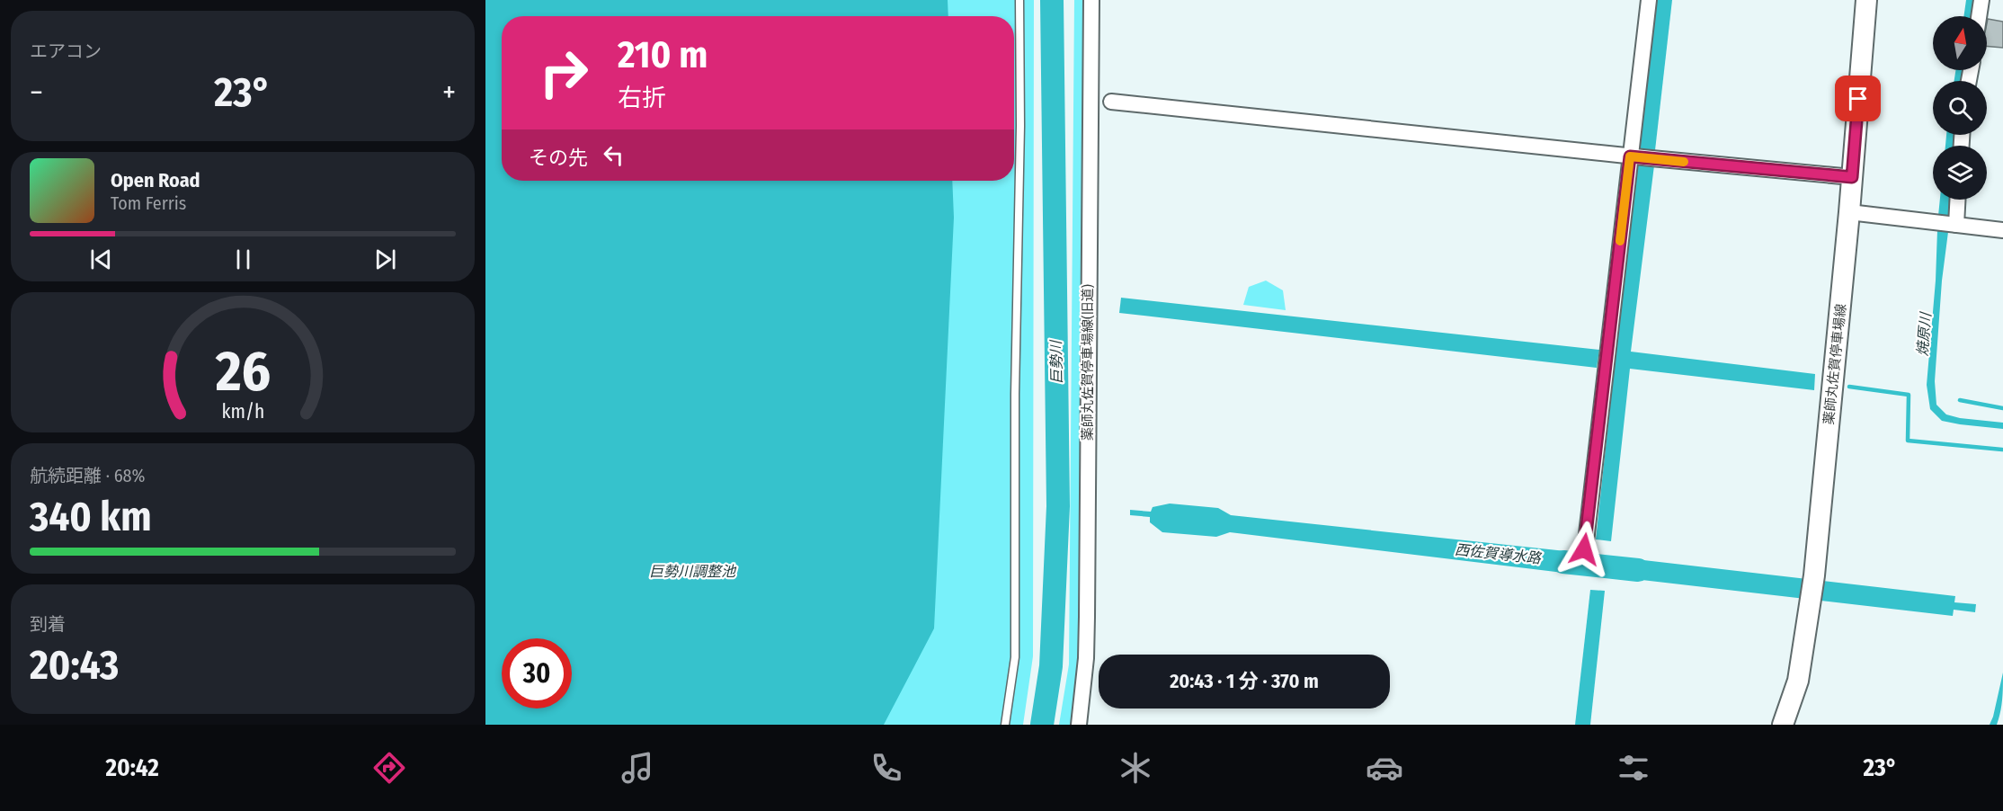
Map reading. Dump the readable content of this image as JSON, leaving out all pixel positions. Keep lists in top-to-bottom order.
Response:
{
  "streets": {
    "main road": ["薬師丸佐賀停車場線"],
    "street": ["薬師丸佐賀停車場線(旧道)"]
  },
  "water": [
    "焼原川",
    "巨勢川",
    "西佐賀導水路",
    "巨勢川調整池"
  ],
  "north": "top",
  "page": {
    "tile": [
      "エアコン",
      ["航続距離 · 68%", "340 km"],
      ["到着", "20:43"]
    ],
    "turn": ["210 m", "右折"],
    "heat": ["−", "23°", "+"],
    "then": "その先",
    "song": ["Open Road", "Tom Ferris"],
    "limit": "30",
    "trip": "20:43 · 1 分 · 370 m",
    "tabs": ["20:42", "23°"],
    "gauge": ["26", "km/h"]
  }
}
